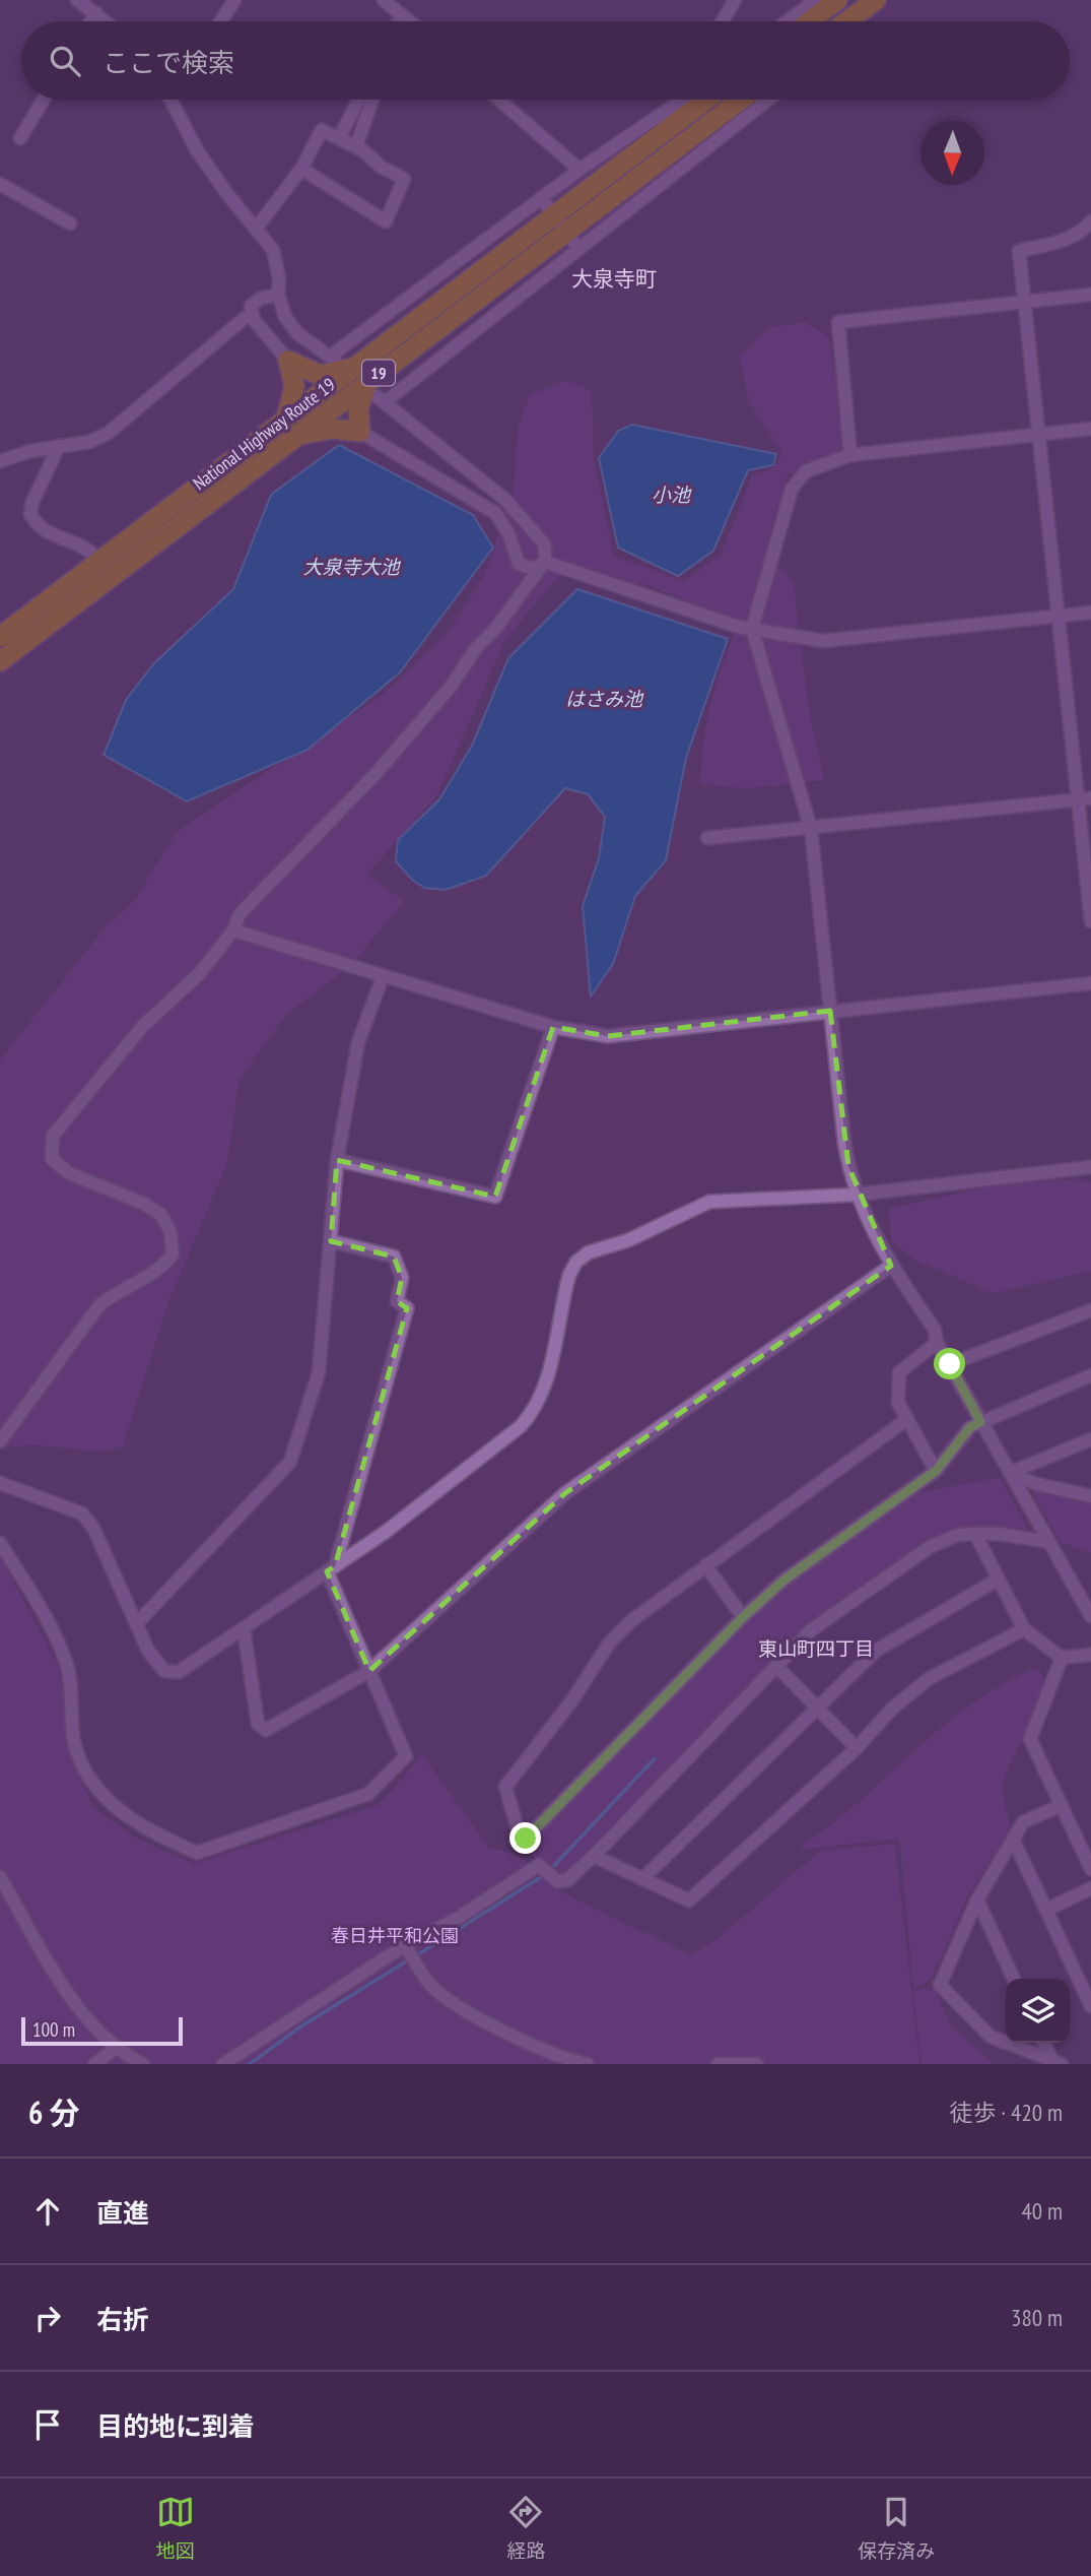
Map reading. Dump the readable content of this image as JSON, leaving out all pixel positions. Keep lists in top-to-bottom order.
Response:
{
  "streets": {
    "highway": ["19", "National Highway Route 19"]
  },
  "districts": ["大泉寺町", "東山町四丁目"],
  "water": ["小池", "大泉寺大池", "はさみ池"],
  "parks": ["春日井平和公園"],
  "scale_bar": "100 m",
  "north": "bottom",
  "page": {
    "search": "ここで検索",
    "scale": "100 m",
    "heading": ["6 分", "徒歩 · 420 m"],
    "list": [
      ["直進", "40 m"],
      ["右折", "380 m"],
      "目的地に到着"
    ],
    "nav": ["地図", "経路", "保存済み"]
  }
}
